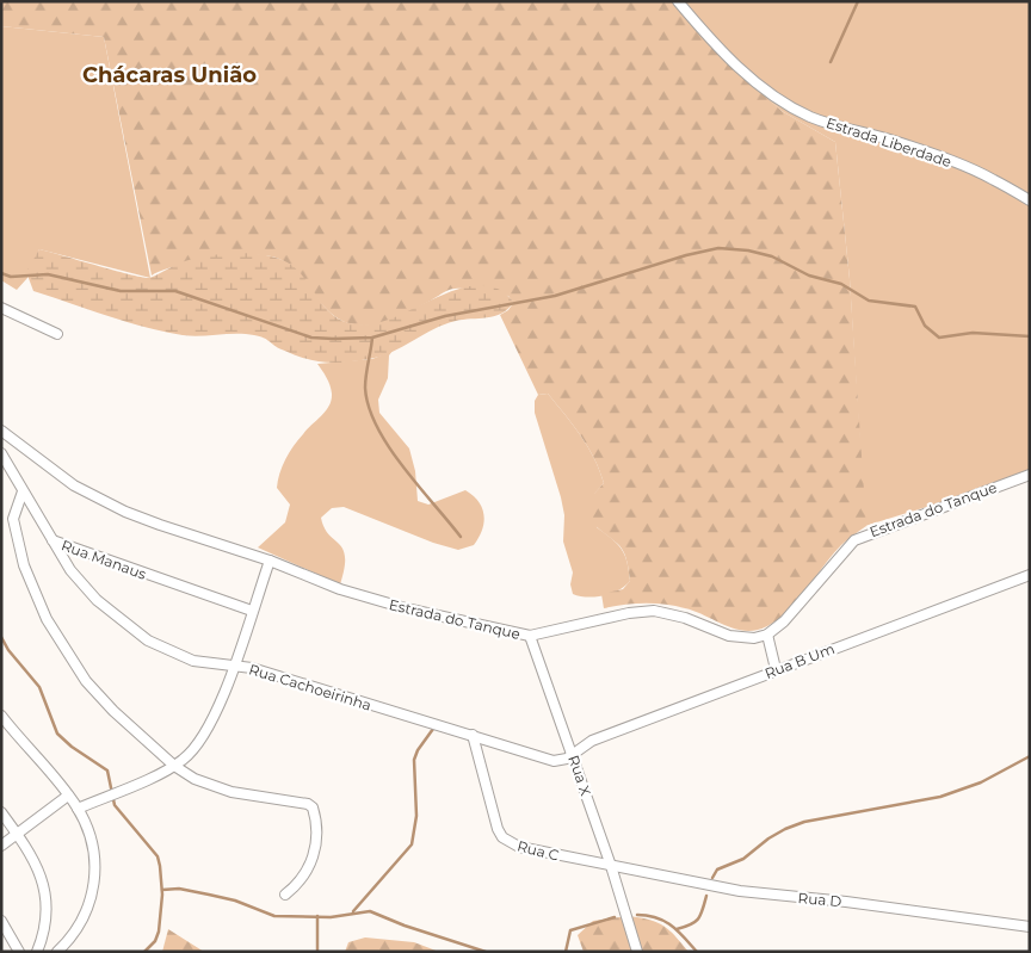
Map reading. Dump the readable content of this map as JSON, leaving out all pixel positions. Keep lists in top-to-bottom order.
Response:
{
  "streets": {
    "street": [
      "Estrada Liberdade",
      "Estrada do Tanque",
      "Rua Manaus",
      "Rua B Um",
      "Rua Cachoeirinha",
      "Rua X",
      "Rua C",
      "Rua D"
    ]
  },
  "crossings": [
    ["Estrada do Tanque", "Rua X"],
    ["Rua Manaus", "Rua Cachoeirinha"],
    ["Rua B Um", "Rua Cachoeirinha"],
    ["Rua B Um", "Rua X"],
    ["Rua Cachoeirinha", "Rua X"],
    ["Rua Cachoeirinha", "Rua C"],
    ["Rua X", "Rua C"],
    ["Rua X", "Rua D"],
    ["Rua C", "Rua D"]
  ],
  "districts": ["Chácaras União"]
}
